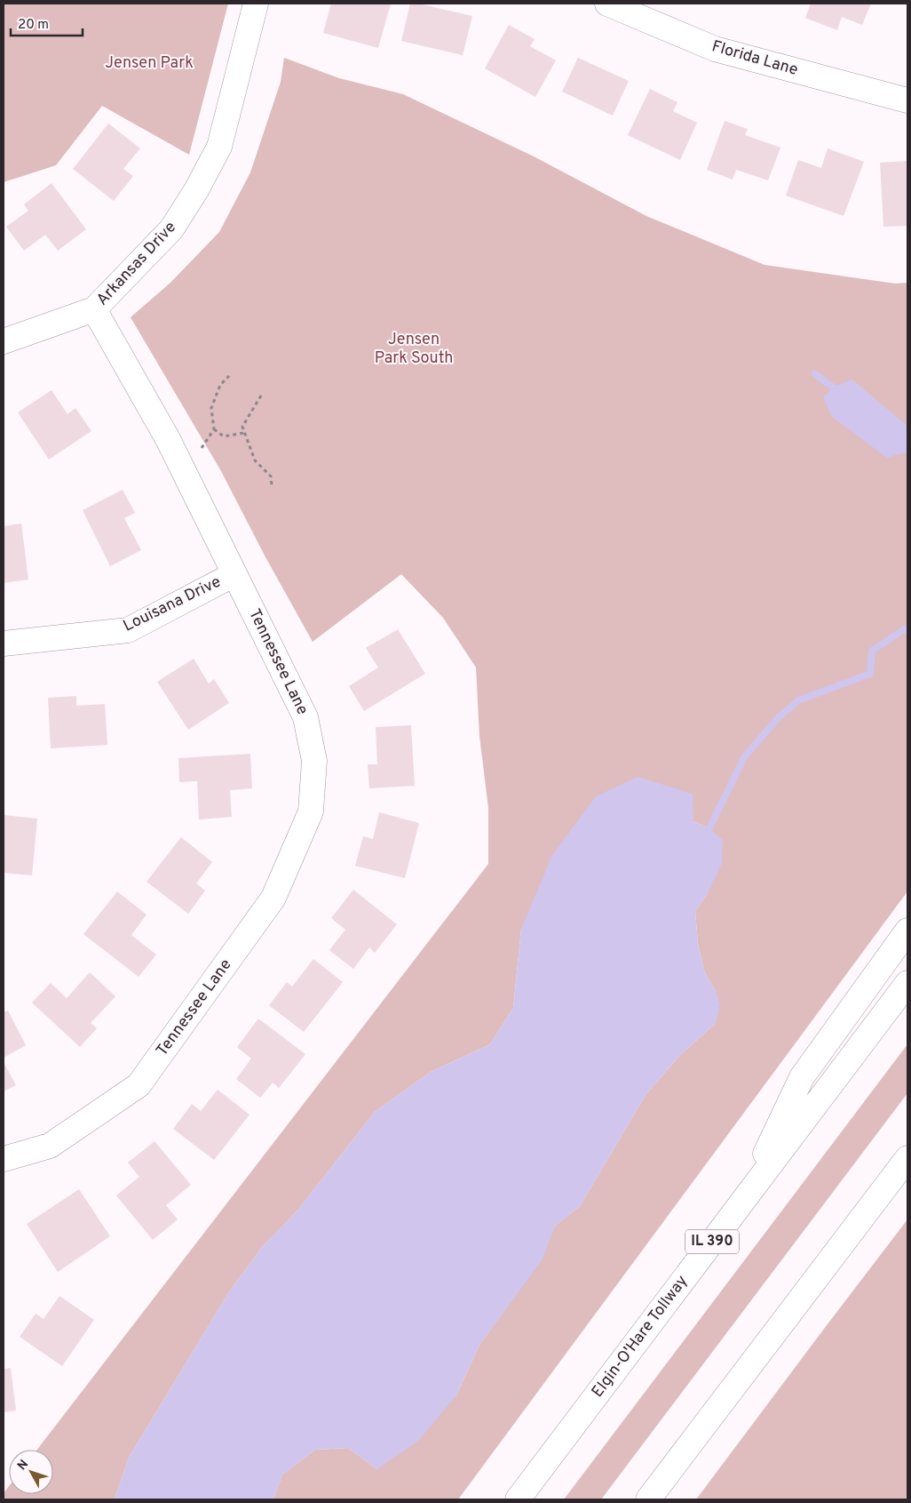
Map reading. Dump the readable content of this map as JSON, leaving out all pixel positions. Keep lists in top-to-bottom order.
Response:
{
  "streets": {
    "main road": [
      "Florida Lane",
      "Arkansas Drive",
      "Louisana Drive",
      "Tennessee Lane",
      "IL 390",
      "Elgin-O'Hare Tollway"
    ]
  },
  "crossings": [
    ["Arkansas Drive", "Tennessee Lane"],
    ["Louisana Drive", "Tennessee Lane"]
  ],
  "parks": ["Jensen Park", "Jensen Park South"],
  "scale_bar": "20 m",
  "north": "top left"
}
